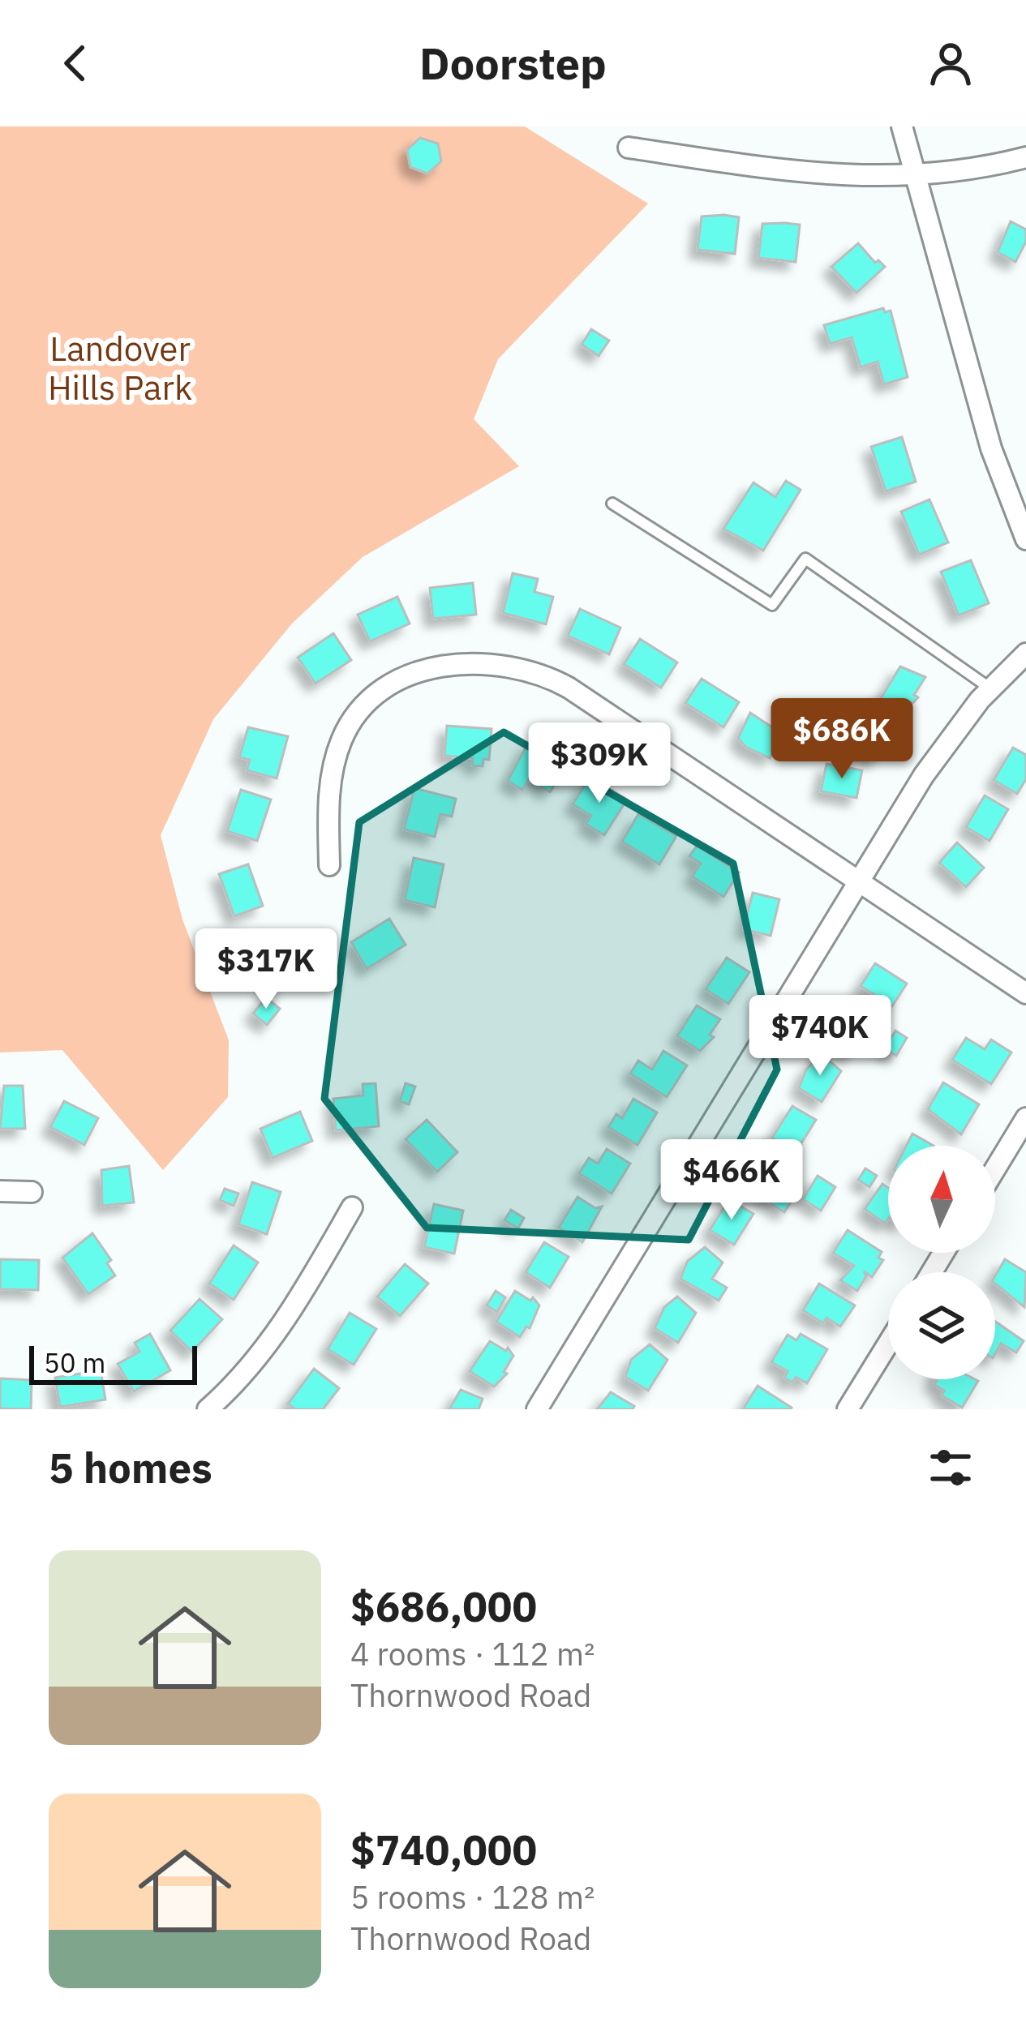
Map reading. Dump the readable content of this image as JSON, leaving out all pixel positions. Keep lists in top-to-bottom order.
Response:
{
  "parks": ["Landover Hills Park"],
  "scale_bar": "50 m",
  "north": "top",
  "page": {
    "header": "Doorstep",
    "price": [
      "$686K",
      "$309K",
      "$317K",
      "$740K",
      "$466K"
    ],
    "scale": "50 m",
    "heading": "5 homes",
    "list": [
      {
        "name": "$686,000",
        "note": "4 rooms · 112 m² · Thornwood Road"
      },
      {
        "name": "$740,000",
        "note": "5 rooms · 128 m² · Thornwood Road"
      }
    ]
  }
}
